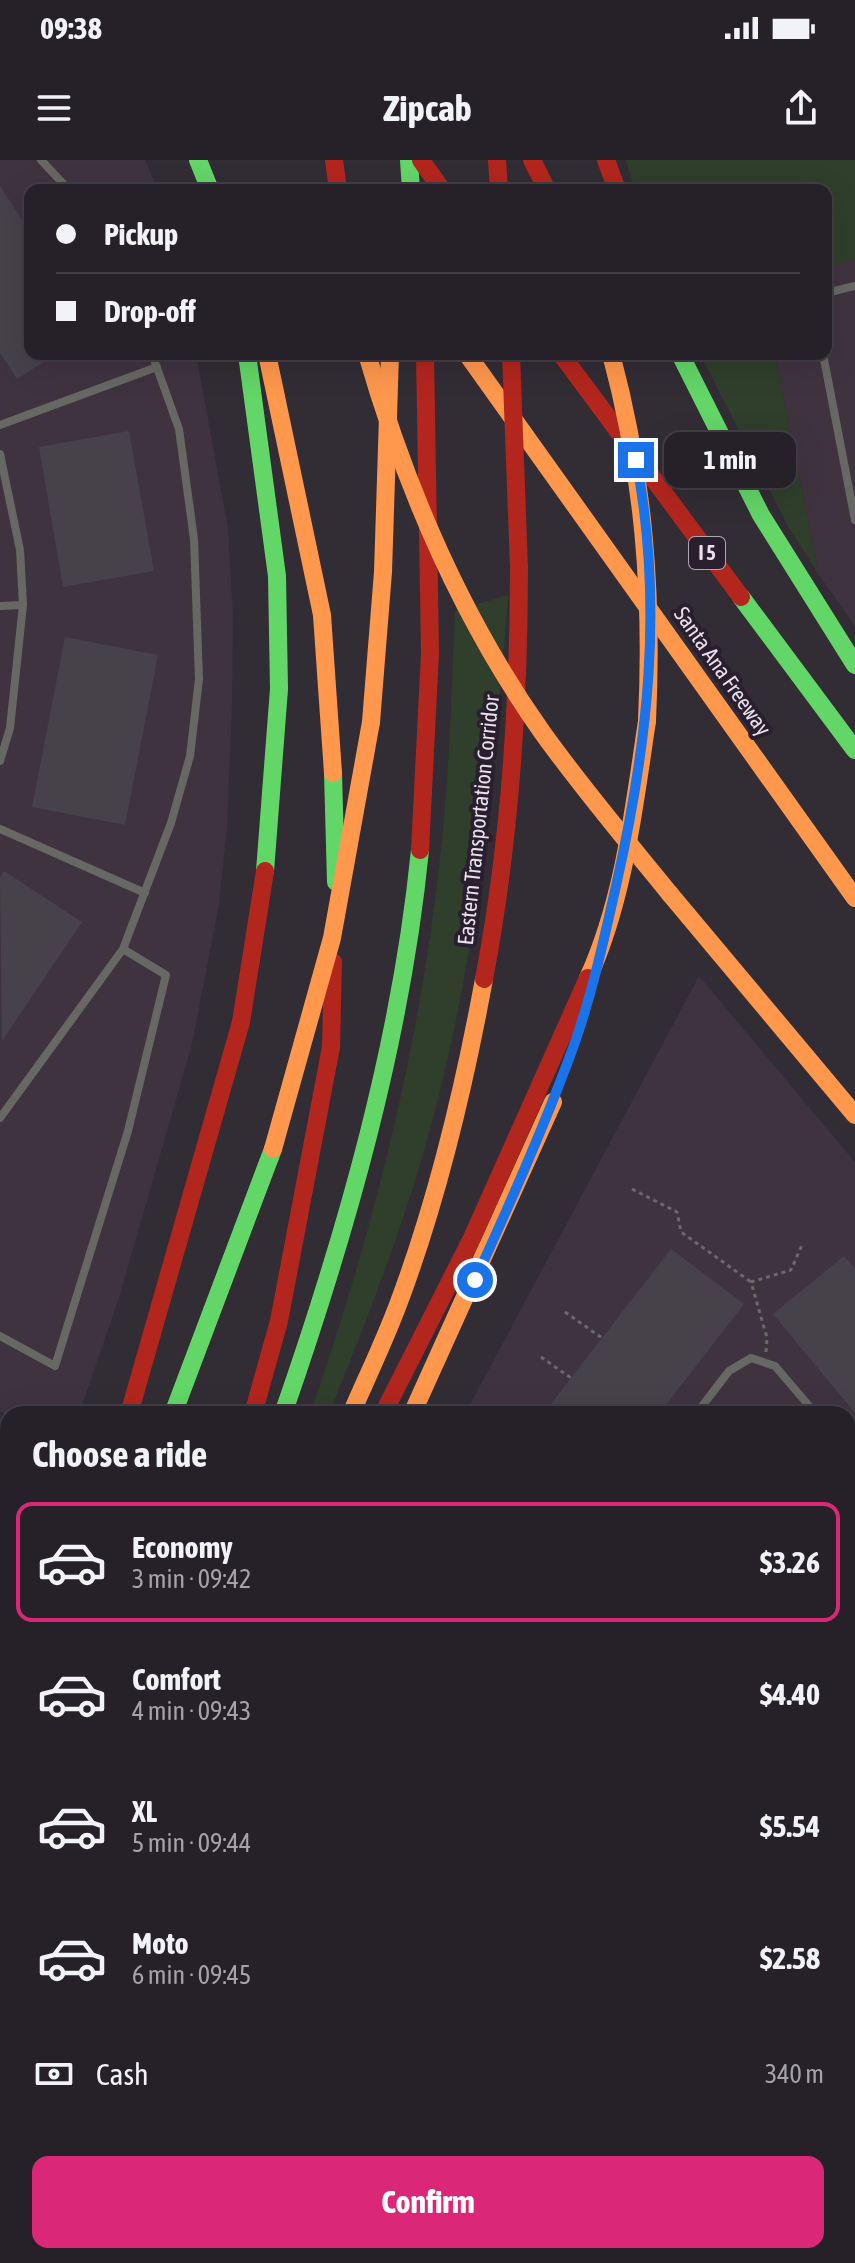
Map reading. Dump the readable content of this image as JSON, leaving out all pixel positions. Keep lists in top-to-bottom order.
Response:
{
  "streets": {
    "main road": ["I 5", "Santa Ana Freeway", "Eastern Transportation Corridor"]
  },
  "page": {
    "status": "09:38",
    "header": "Zipcab",
    "banner": ["Pickup", "Drop-off"],
    "bubble": "1 min",
    "heading": "Choose a ride",
    "list": [
      {
        "name": "Economy",
        "note": "3 min · 09:42",
        "value": "$3.26"
      },
      {
        "name": "Comfort",
        "note": "4 min · 09:43",
        "value": "$4.40"
      },
      {
        "name": "XL",
        "note": "5 min · 09:44",
        "value": "$5.54"
      },
      {
        "name": "Moto",
        "note": "6 min · 09:45",
        "value": "$2.58"
      }
    ],
    "pay": ["Cash", "340 m"],
    "buttons": "Confirm"
  }
}
